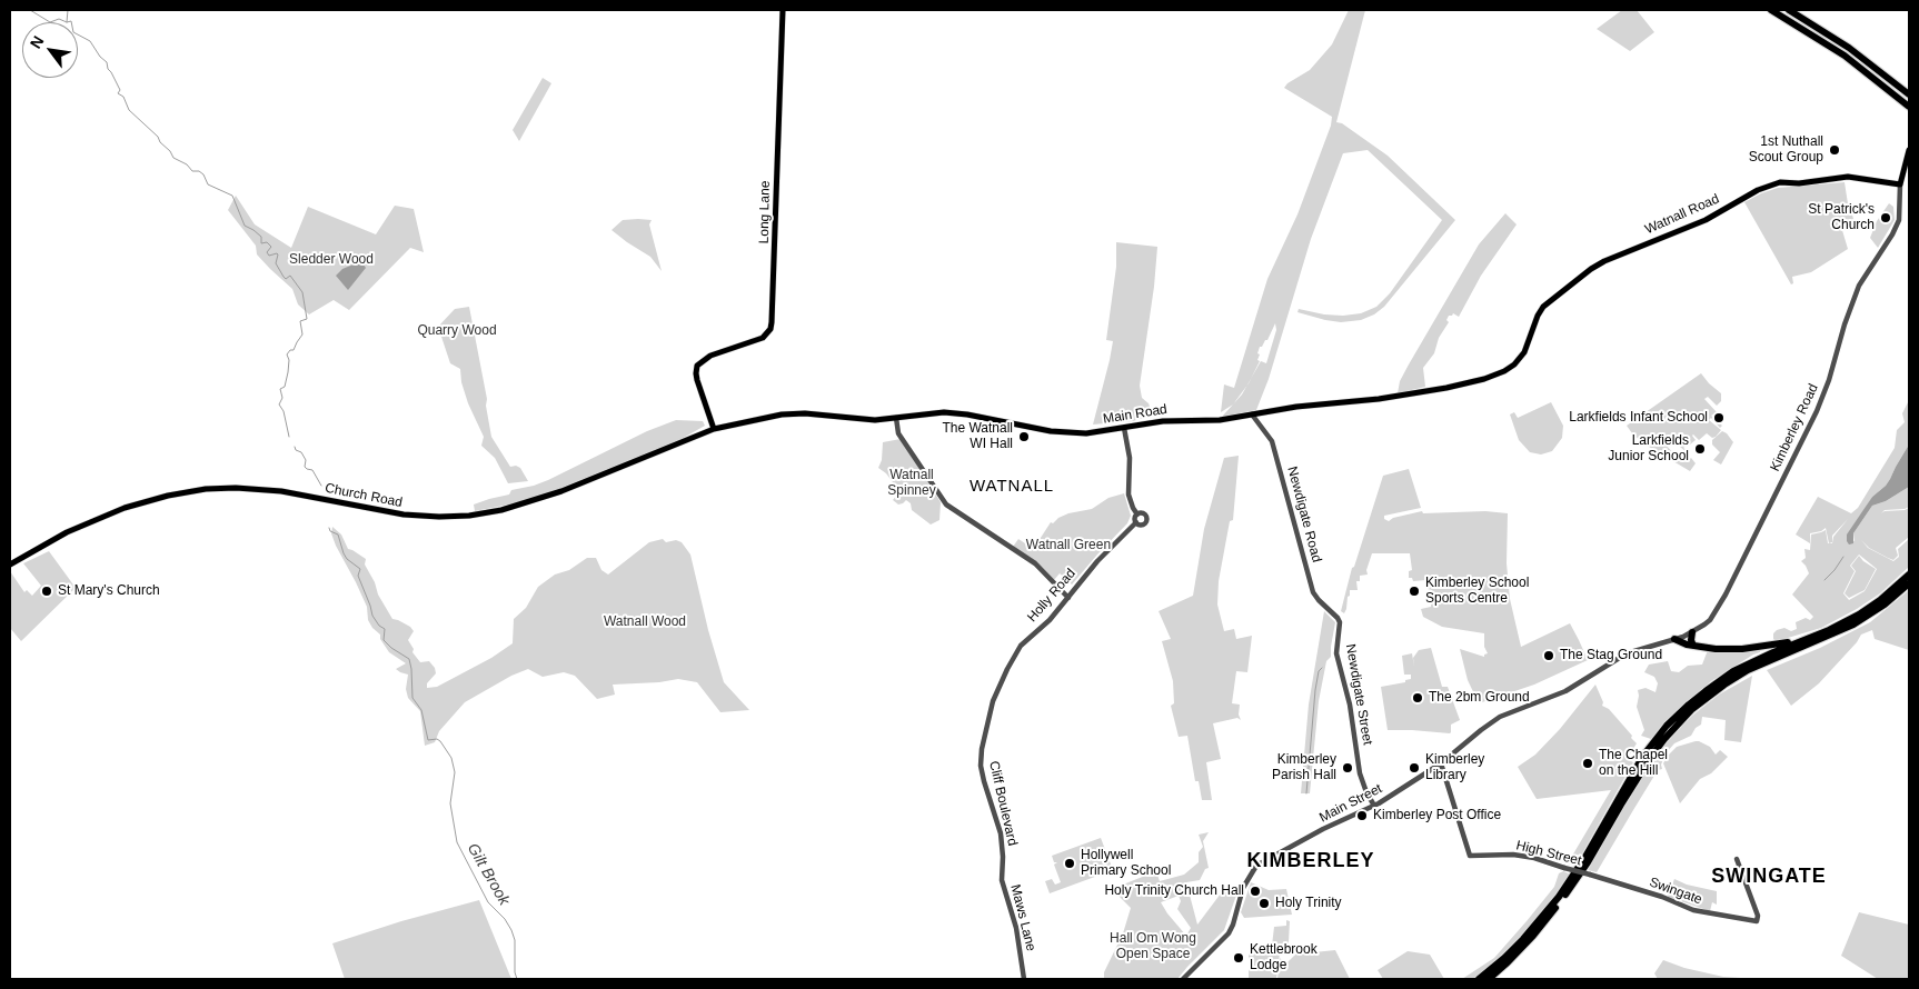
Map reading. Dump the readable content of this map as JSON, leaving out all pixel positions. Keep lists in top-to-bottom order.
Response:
{
  "streets": {
    "main road": [
      "Long Lane",
      "Watnall Road",
      "Main Road",
      "Church Road"
    ],
    "street": [
      "Kimberley Road",
      "Newdigate Road",
      "Holly Road",
      "Newdigate Street",
      "Cliff Boulevard",
      "Main Street",
      "High Street",
      "Swingate",
      "Maws Lane"
    ]
  },
  "crossings": [
    ["Long Lane", "Main Road"],
    ["Long Lane", "Church Road"],
    ["Watnall Road", "Main Road"],
    ["Watnall Road", "Kimberley Road"],
    ["Main Road", "Church Road"],
    ["Main Road", "Newdigate Road"],
    ["Kimberley Road", "Main Street"],
    ["Newdigate Road", "Newdigate Street"],
    ["Holly Road", "Cliff Boulevard"],
    ["Newdigate Street", "Main Street"],
    ["Cliff Boulevard", "Maws Lane"],
    ["Main Street", "High Street"],
    ["High Street", "Swingate"]
  ],
  "districts": ["WATNALL", "KIMBERLEY", "SWINGATE"],
  "water": ["Gilt Brook"],
  "parks": [
    "Sledder Wood",
    "Quarry Wood",
    "Watnall Spinney",
    "Watnall Green",
    "Watnall Wood",
    "Hall Om Wong Open Space"
  ],
  "places": [
    "1st Nuthall Scout Group",
    "St Patrick's Church",
    "Larkfields Infant School",
    "The Watnall WI Hall",
    "Larkfields Junior School",
    "St Mary's Church",
    "Kimberley School Sports Centre",
    "The Stag Ground",
    "The 2bm Ground",
    "The Chapel on the Hill",
    "Kimberley Parish Hall",
    "Kimberley Library",
    "Kimberley Post Office",
    "Hollywell Primary School",
    "Holy Trinity Church Hall",
    "Holy Trinity",
    "Kettlebrook Lodge"
  ],
  "north": "top left"
}
